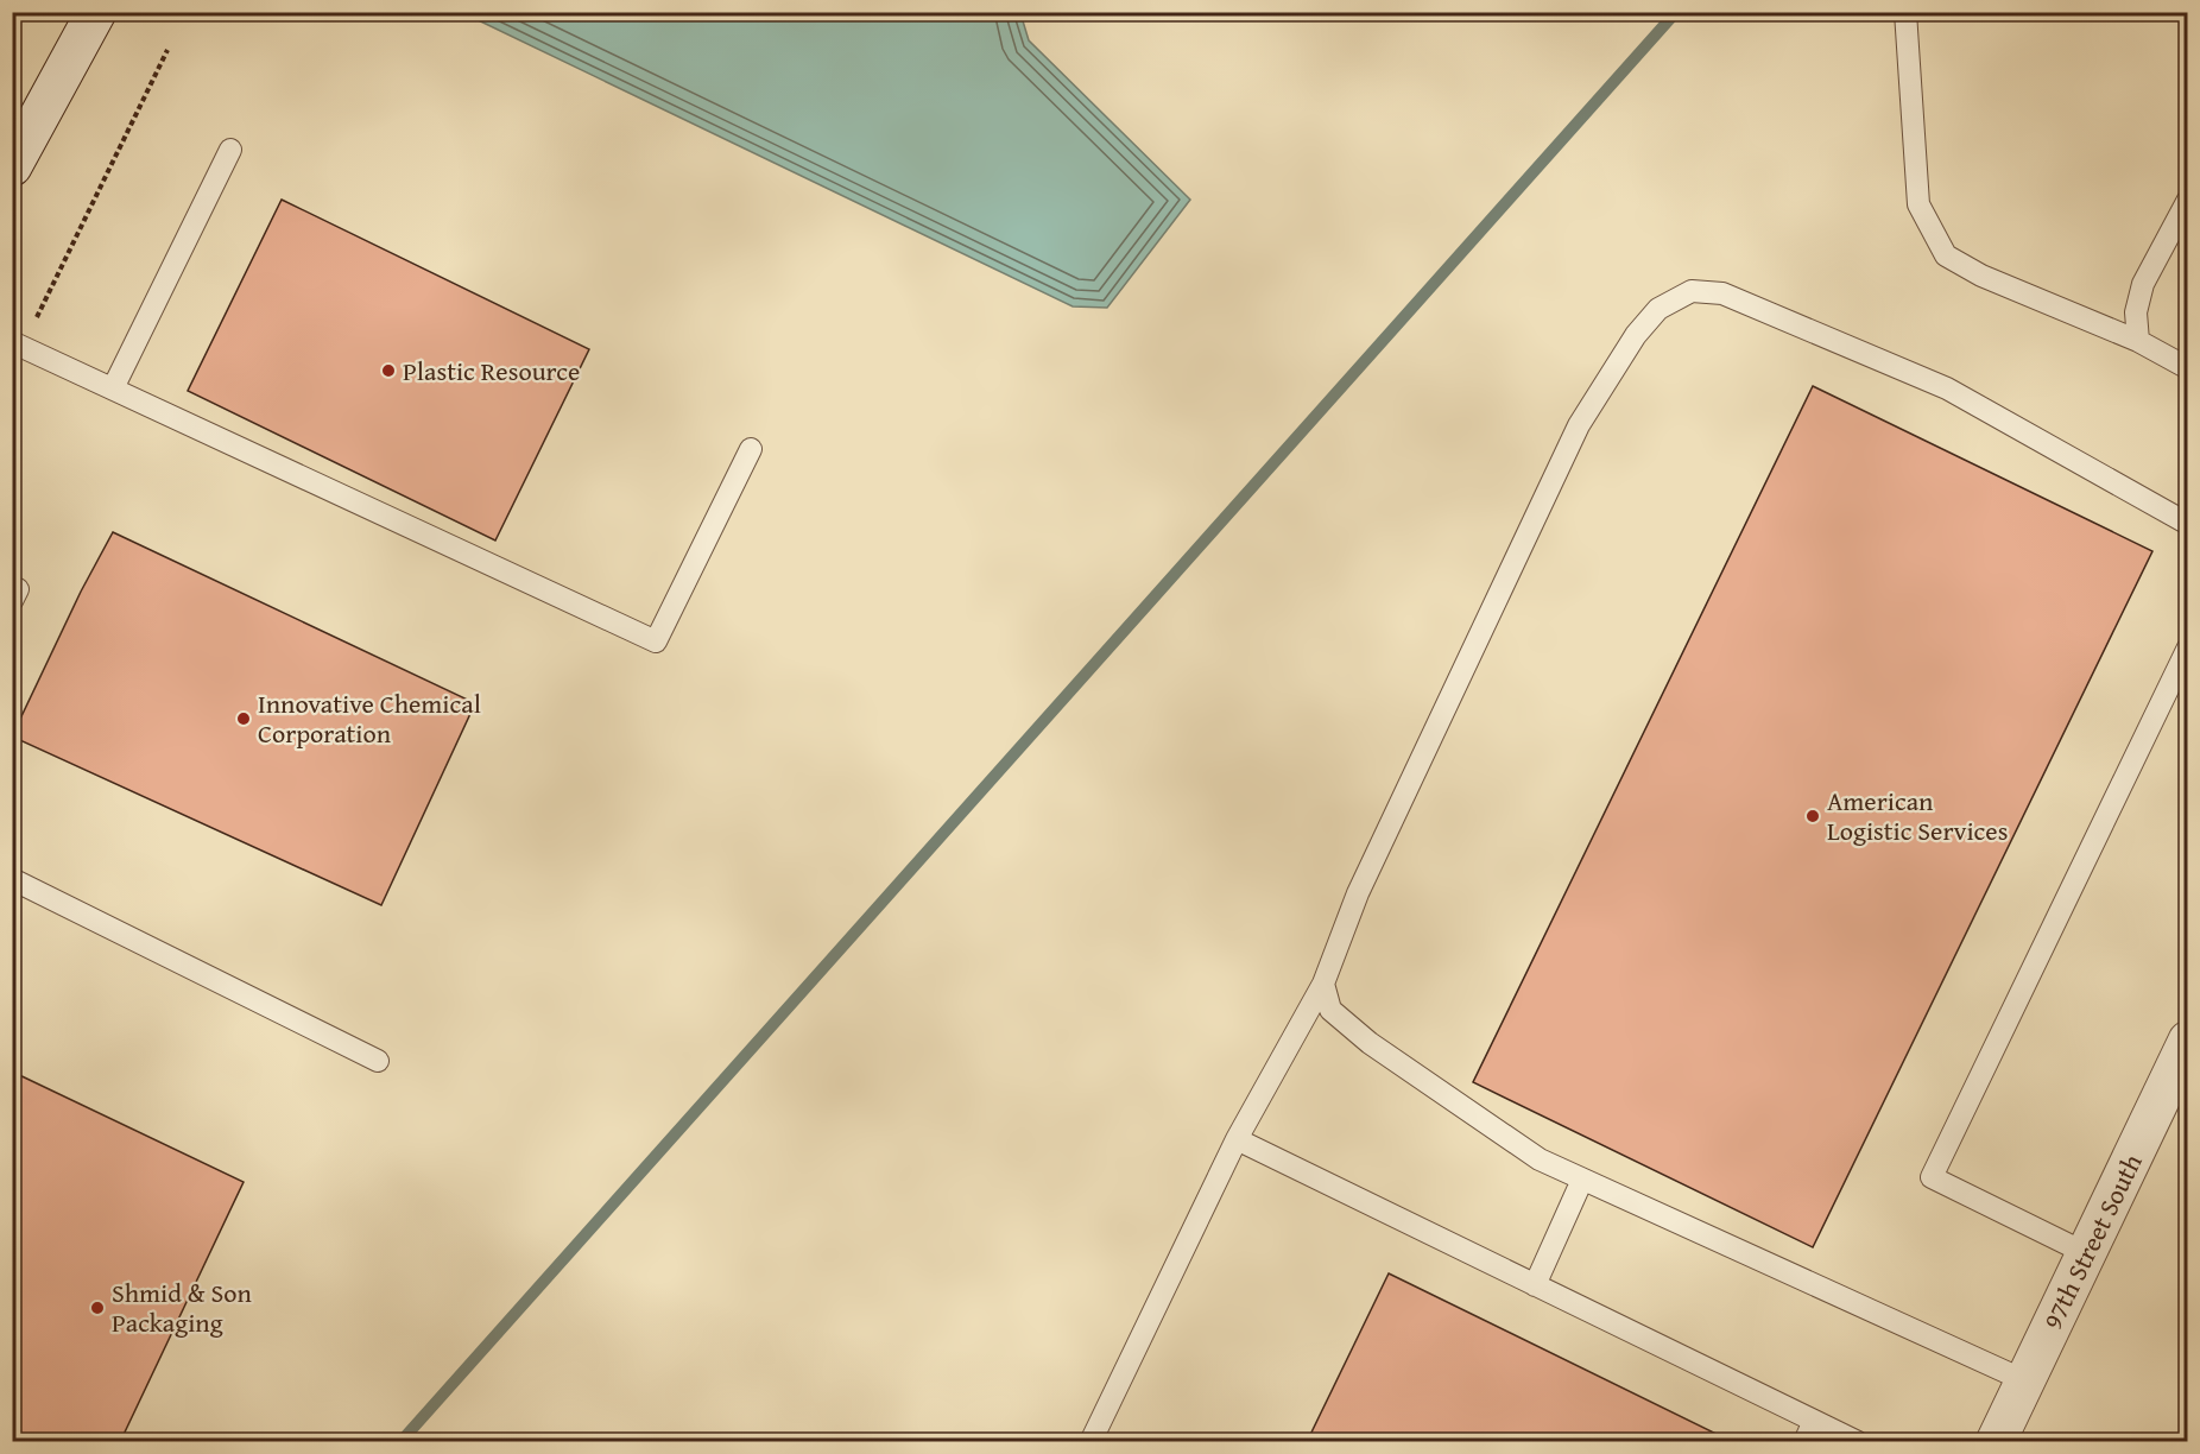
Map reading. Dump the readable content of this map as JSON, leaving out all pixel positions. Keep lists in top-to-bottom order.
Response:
{
  "streets": {
    "street": ["97th Street South"]
  },
  "places": [
    "Plastic Resource",
    "Innovative Chemical Corporation",
    "American Logistic Services",
    "Shmid & Son Packaging"
  ]
}
